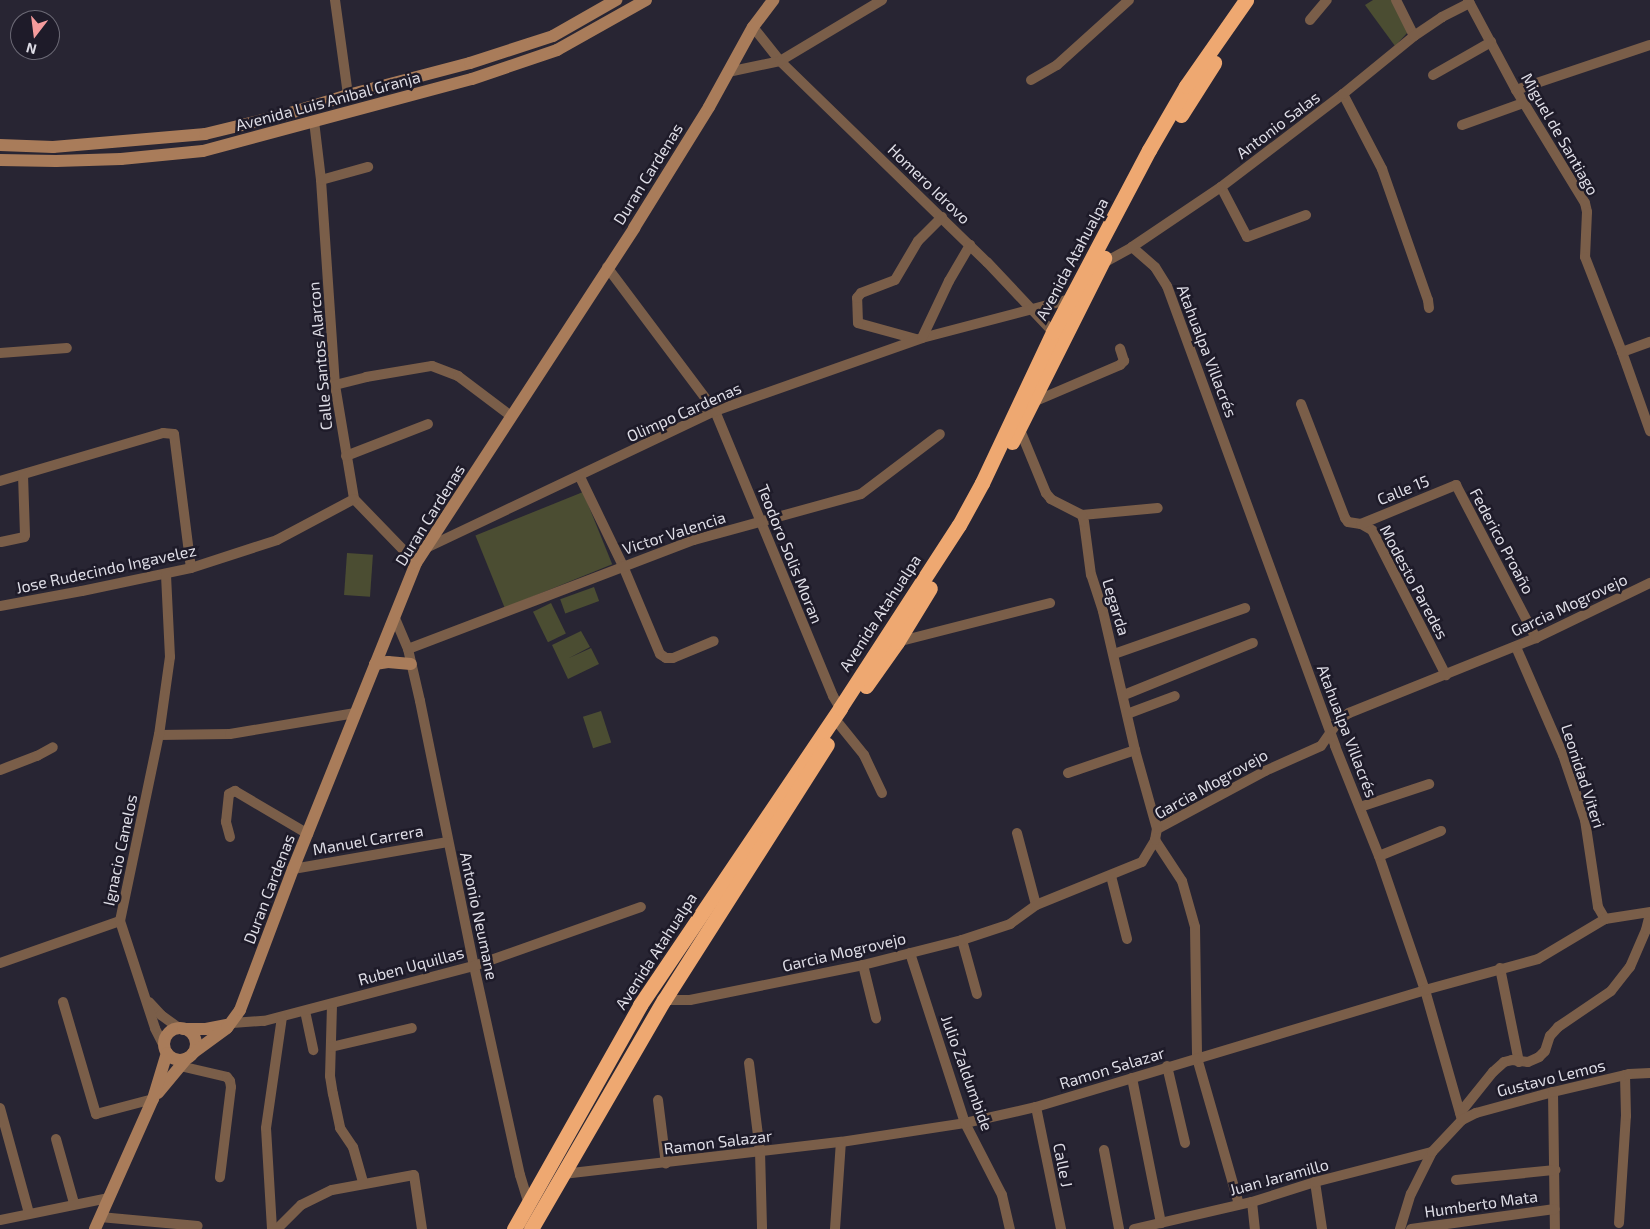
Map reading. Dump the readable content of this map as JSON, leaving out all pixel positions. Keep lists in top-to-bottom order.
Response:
{
  "streets": {
    "highway": ["Avenida Atahualpa"],
    "street": [
      "Avenida Luis Anibal Granja",
      "Antonio Salas",
      "Miguel de Santiago",
      "Duran Cardenas",
      "Homero Idrovo",
      "Atahualpa Villacrés",
      "Calle Santos Alarcon",
      "Olimpo Cardenas",
      "Calle 15",
      "Victor Valencia",
      "Federico Proaño",
      "Teodoro Solis Moran",
      "Jose Rudecindo Ingavelez",
      "Modesto Paredes",
      "Garcia Mogrovejo",
      "Legarda",
      "Leonidad Viteri",
      "Manuel Carrera",
      "Ignacio Canelos",
      "Antonio Neumane",
      "Ruben Uquillas",
      "Ramon Salazar",
      "Julio Zaldumbide",
      "Gustavo Lemos",
      "Calle J",
      "Juan Jaramillo",
      "Humberto Mata"
    ]
  },
  "crossings": [
    ["Avenida Luis Anibal Granja", "Calle Santos Alarcon"],
    ["Antonio Salas", "Miguel de Santiago"],
    ["Antonio Salas", "Avenida Atahualpa"],
    ["Antonio Salas", "Atahualpa Villacrés"],
    ["Duran Cardenas", "Homero Idrovo"],
    ["Duran Cardenas", "Olimpo Cardenas"],
    ["Duran Cardenas", "Teodoro Solis Moran"],
    ["Duran Cardenas", "Manuel Carrera"],
    ["Duran Cardenas", "Antonio Neumane"],
    ["Duran Cardenas", "Ruben Uquillas"],
    ["Homero Idrovo", "Avenida Atahualpa"],
    ["Homero Idrovo", "Olimpo Cardenas"],
    ["Avenida Atahualpa", "Olimpo Cardenas"],
    ["Avenida Atahualpa", "Teodoro Solis Moran"],
    ["Avenida Atahualpa", "Garcia Mogrovejo"],
    ["Avenida Atahualpa", "Antonio Neumane"],
    ["Avenida Atahualpa", "Ramon Salazar"],
    ["Atahualpa Villacrés", "Garcia Mogrovejo"],
    ["Atahualpa Villacrés", "Ramon Salazar"],
    ["Atahualpa Villacrés", "Gustavo Lemos"],
    ["Calle Santos Alarcon", "Jose Rudecindo Ingavelez"],
    ["Olimpo Cardenas", "Teodoro Solis Moran"],
    ["Calle 15", "Federico Proaño"],
    ["Calle 15", "Modesto Paredes"],
    ["Victor Valencia", "Teodoro Solis Moran"],
    ["Victor Valencia", "Antonio Neumane"],
    ["Federico Proaño", "Garcia Mogrovejo"],
    ["Jose Rudecindo Ingavelez", "Ignacio Canelos"],
    ["Modesto Paredes", "Garcia Mogrovejo"],
    ["Garcia Mogrovejo", "Legarda"],
    ["Garcia Mogrovejo", "Leonidad Viteri"],
    ["Garcia Mogrovejo", "Julio Zaldumbide"],
    ["Leonidad Viteri", "Ramon Salazar"],
    ["Manuel Carrera", "Antonio Neumane"],
    ["Antonio Neumane", "Ruben Uquillas"],
    ["Ramon Salazar", "Julio Zaldumbide"],
    ["Ramon Salazar", "Calle J"]
  ],
  "north": "bottom"
}
